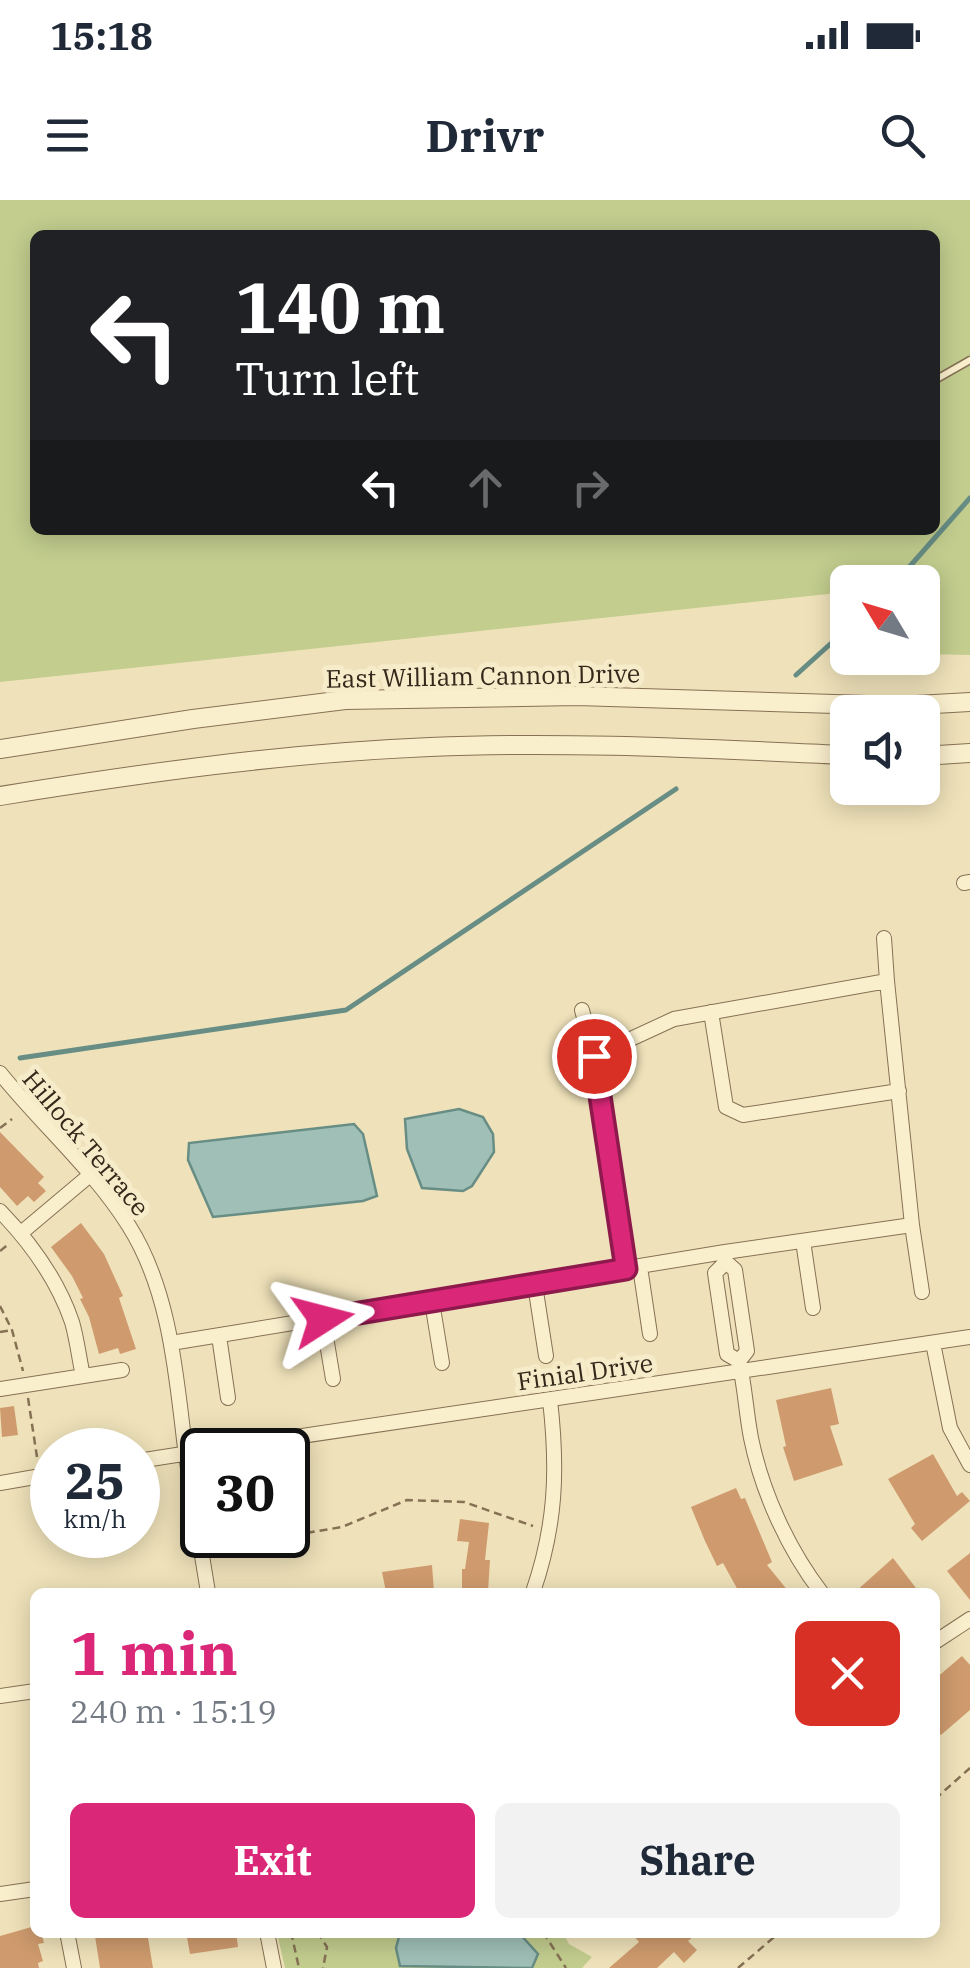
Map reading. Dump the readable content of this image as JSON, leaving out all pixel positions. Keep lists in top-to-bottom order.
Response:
{
  "streets": {
    "street": ["East William Cannon Drive", "Hillock Terrace", "Finial Drive"]
  },
  "north": "top left",
  "page": {
    "status": "15:18",
    "header": "Drivr",
    "turn": ["140 m", "Turn left"],
    "speed": "25 km/h",
    "limit": "30",
    "heading": ["1 min", "240 m · 15:19"],
    "buttons": ["Exit", "Share"]
  }
}
